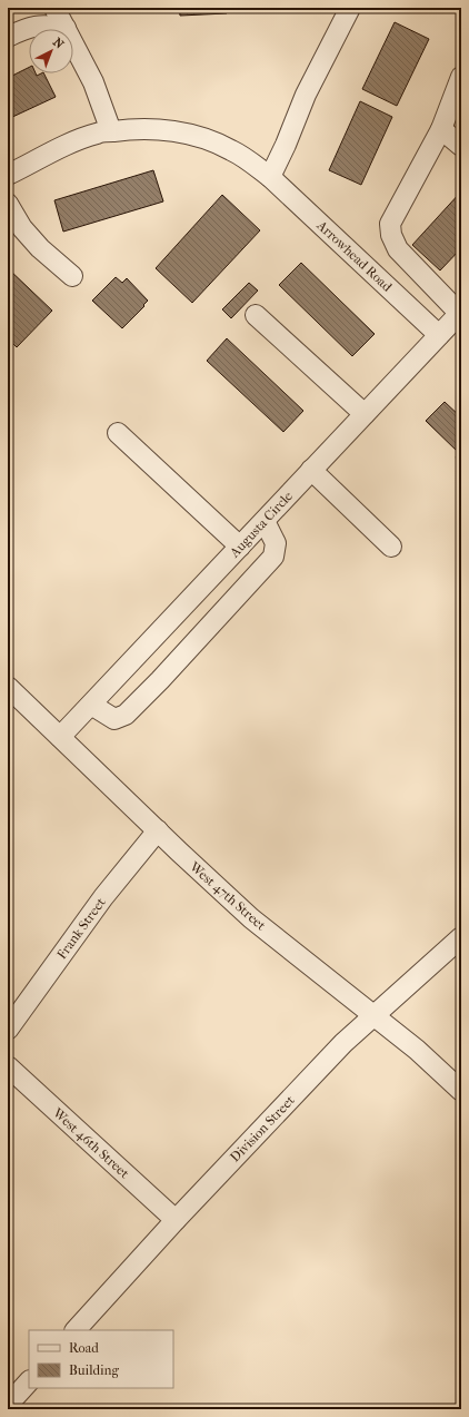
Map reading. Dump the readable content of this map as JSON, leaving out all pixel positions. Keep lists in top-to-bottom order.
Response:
{
  "streets": {
    "street": [
      "Arrowhead Road",
      "Augusta Circle",
      "West 47th Street",
      "Frank Street",
      "Division Street",
      "West 46th Street"
    ]
  },
  "crossings": [
    ["Arrowhead Road", "Augusta Circle"],
    ["Augusta Circle", "West 47th Street"],
    ["West 47th Street", "Frank Street"],
    ["West 47th Street", "Division Street"],
    ["Division Street", "West 46th Street"]
  ],
  "legend": ["Road", "Building"],
  "north": "top right"
}
